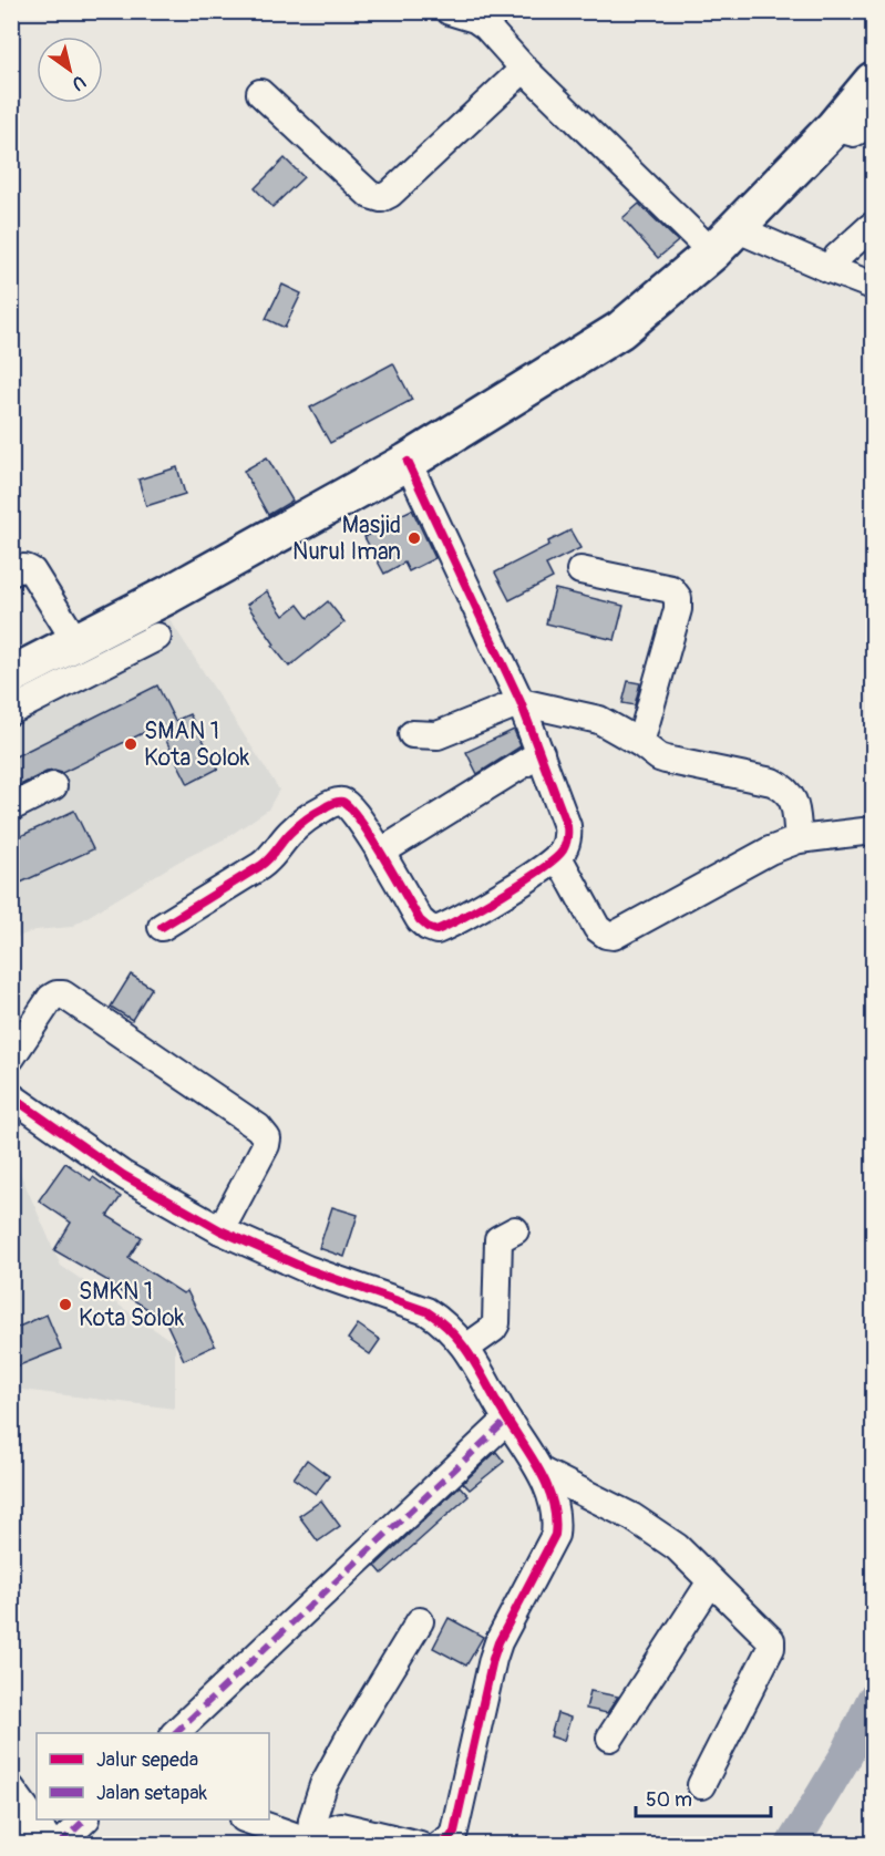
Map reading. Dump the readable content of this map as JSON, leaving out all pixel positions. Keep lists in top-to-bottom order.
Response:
{
  "places": ["Masjid Nurul Iman", "SMAN 1 Kota Solok", "SMKN 1 Kota Solok"],
  "legend": ["Jalur sepeda", "Jalan setapak"],
  "scale_bar": "50 m",
  "north": "bottom right"
}
